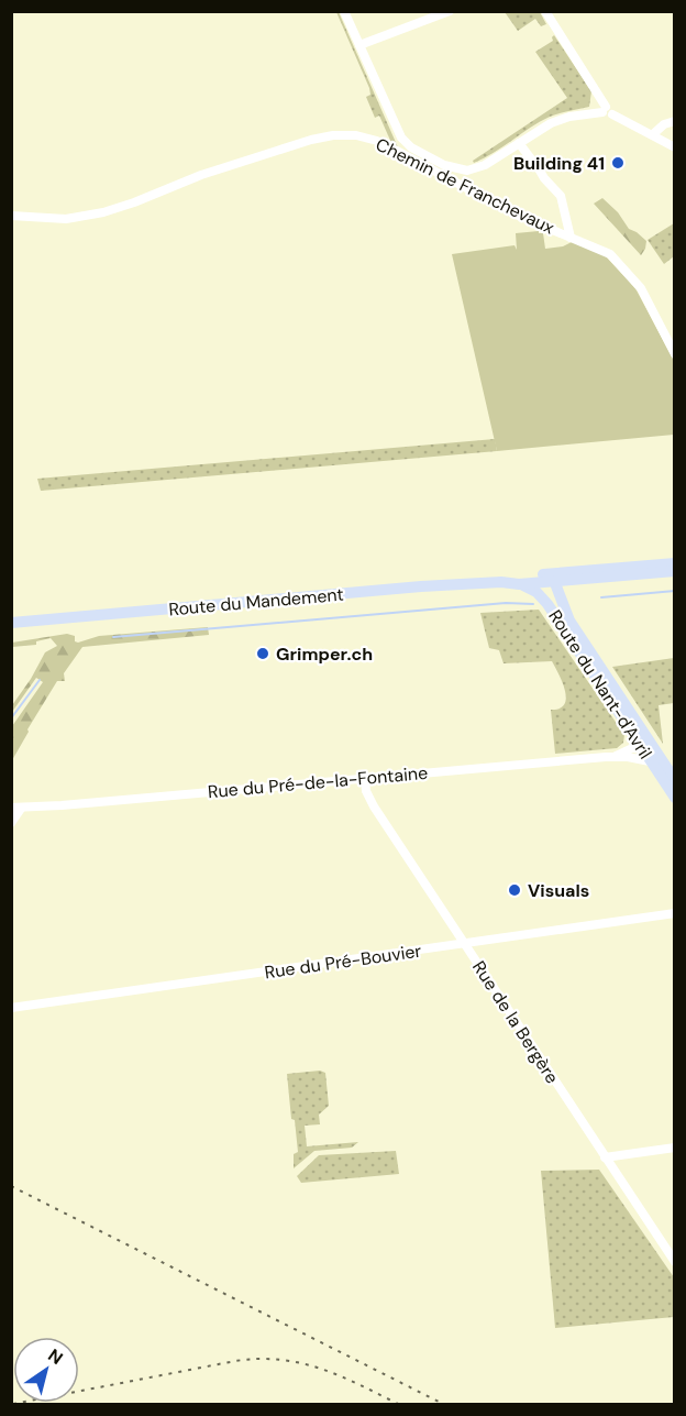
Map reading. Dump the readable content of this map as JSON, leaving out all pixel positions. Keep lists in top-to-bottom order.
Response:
{
  "streets": {
    "main road": ["Route du Mandement", "Route du Nant-d'Avril"],
    "street": [
      "Chemin de Franchevaux",
      "Rue du Pré-de-la-Fontaine",
      "Rue du Pré-Bouvier",
      "Rue de la Bergère"
    ]
  },
  "crossings": [
    ["Route du Mandement", "Route du Nant-d'Avril"],
    ["Route du Nant-d'Avril", "Rue du Pré-de-la-Fontaine"],
    ["Rue du Pré-de-la-Fontaine", "Rue de la Bergère"],
    ["Rue du Pré-Bouvier", "Rue de la Bergère"]
  ],
  "places": ["Building 41", "Grimper.ch", "Visuals"],
  "north": "top right"
}
